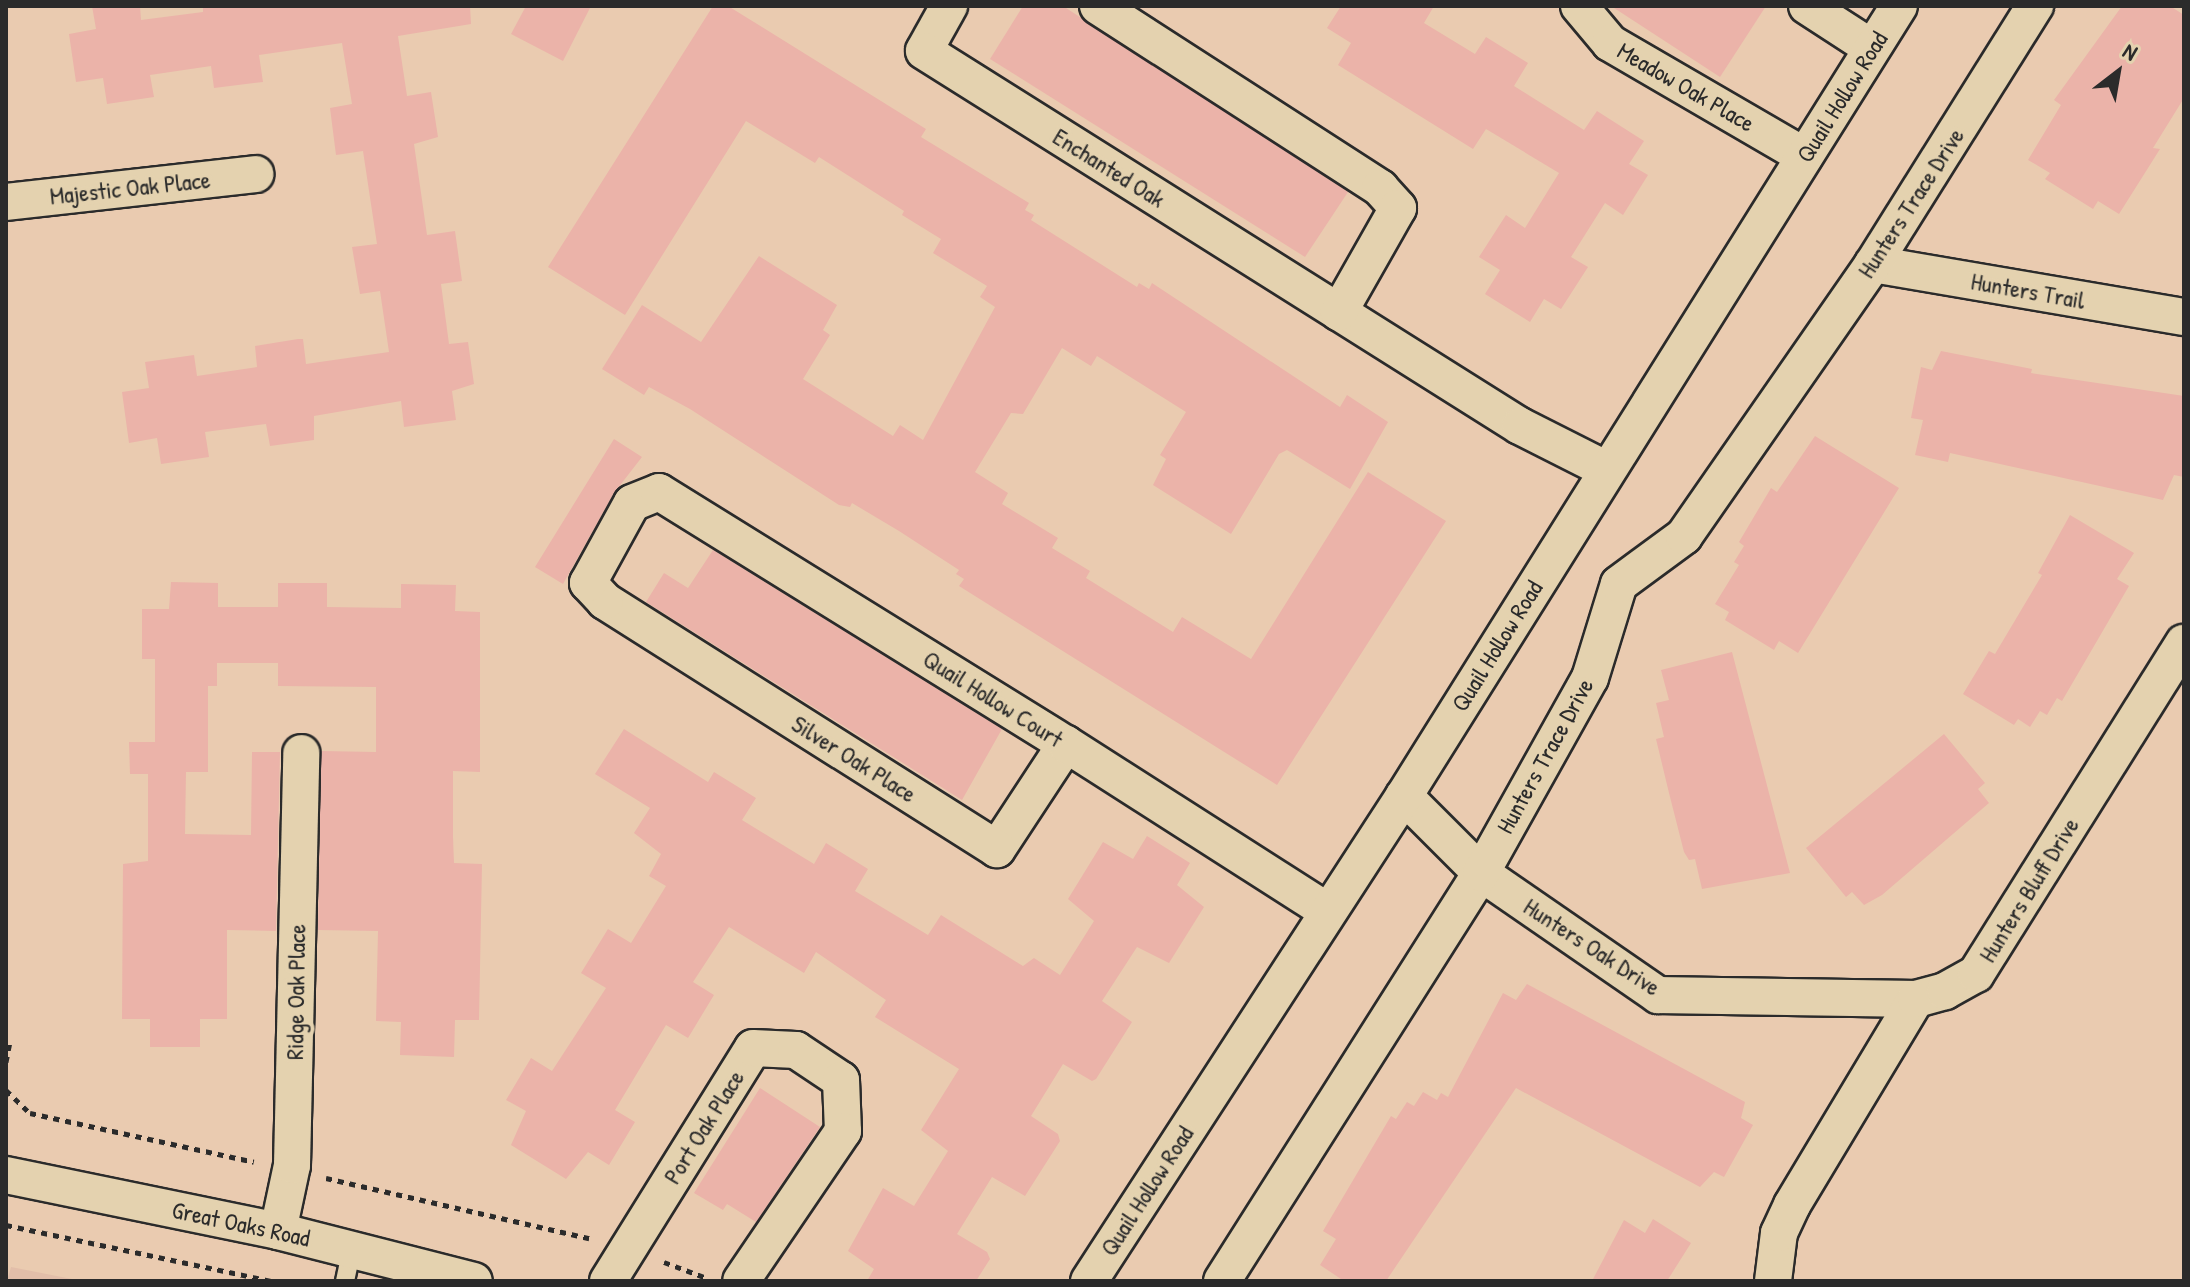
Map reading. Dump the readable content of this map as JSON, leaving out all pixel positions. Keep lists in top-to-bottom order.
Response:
{
  "streets": {
    "street": [
      "Meadow Oak Place",
      "Quail Hollow Road",
      "Enchanted Oak",
      "Majestic Oak Place",
      "Hunters Trace Drive",
      "Hunters Trail",
      "Quail Hollow Court",
      "Silver Oak Place",
      "Hunters Bluff Drive",
      "Hunters Oak Drive",
      "Ridge Oak Place",
      "Port Oak Place",
      "Great Oaks Road"
    ]
  },
  "crossings": [
    ["Meadow Oak Place", "Quail Hollow Road"],
    ["Quail Hollow Road", "Enchanted Oak"],
    ["Quail Hollow Road", "Quail Hollow Court"],
    ["Quail Hollow Road", "Hunters Oak Drive"],
    ["Hunters Trace Drive", "Hunters Trail"],
    ["Hunters Trace Drive", "Hunters Oak Drive"],
    ["Quail Hollow Court", "Silver Oak Place"],
    ["Hunters Bluff Drive", "Hunters Oak Drive"],
    ["Ridge Oak Place", "Great Oaks Road"]
  ],
  "north": "top right"
}
